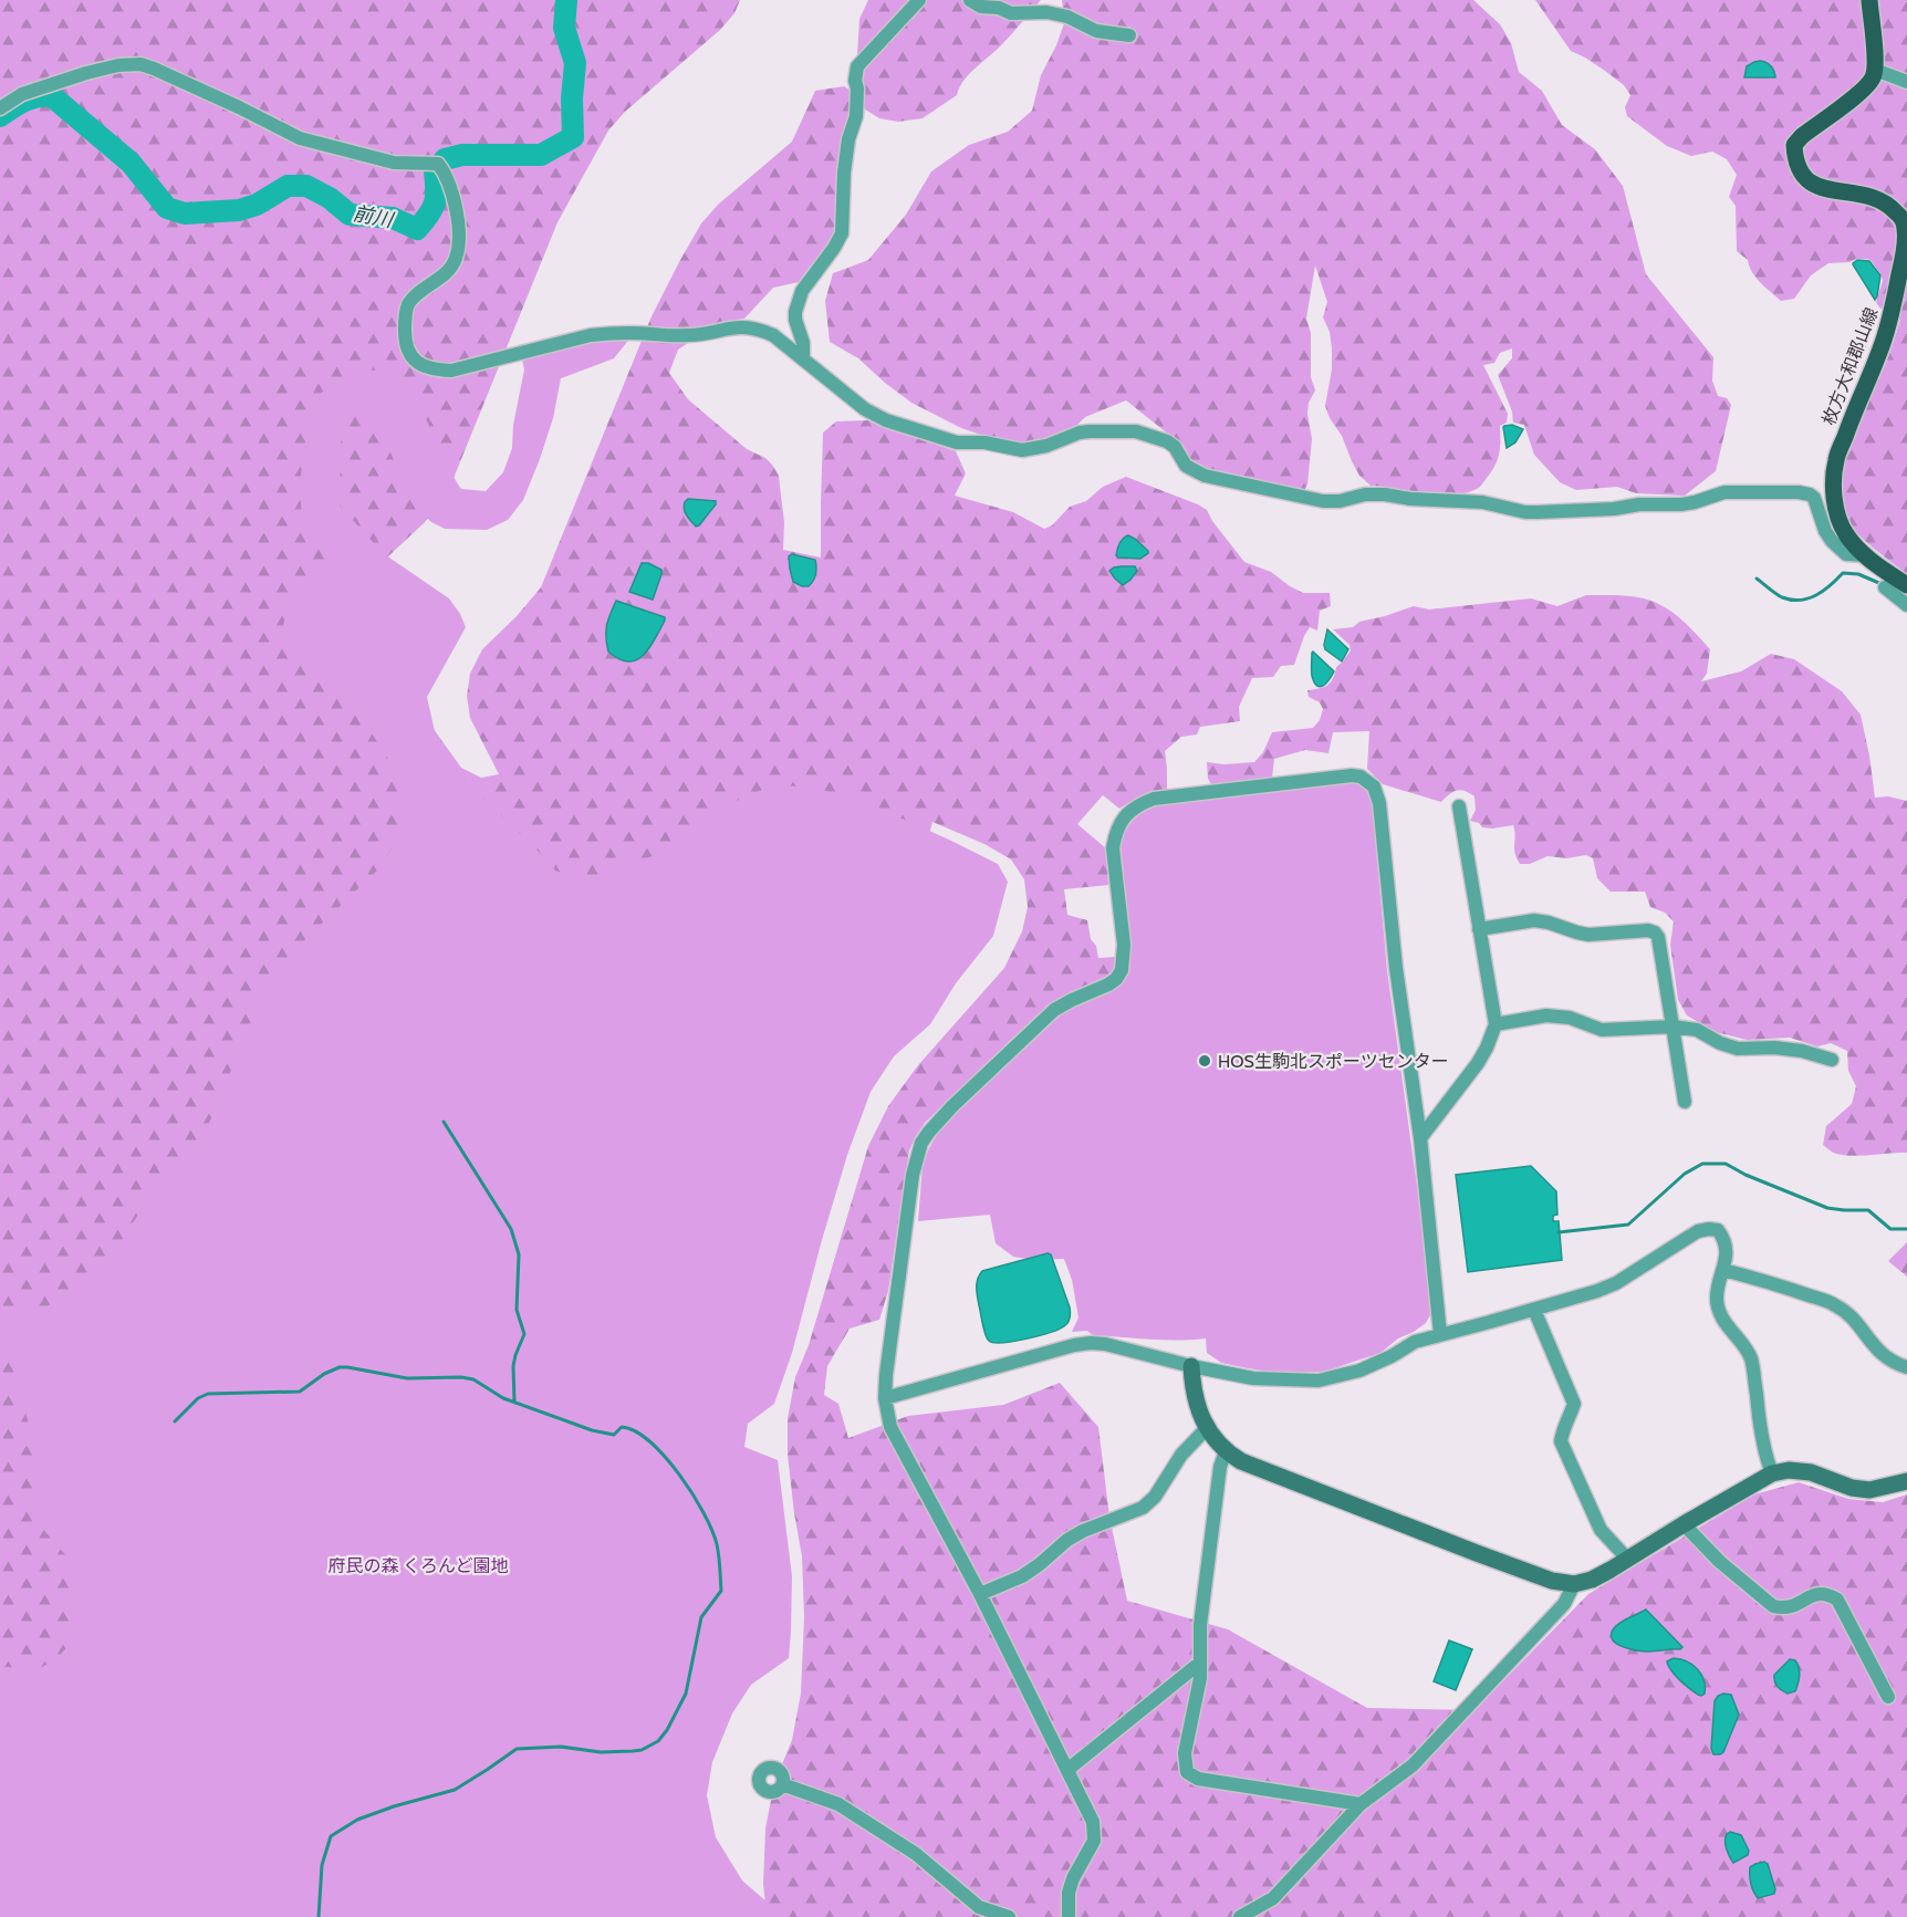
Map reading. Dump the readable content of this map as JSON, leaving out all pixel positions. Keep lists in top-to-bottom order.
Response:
{
  "streets": {
    "main road": ["枚方大和郡山線"]
  },
  "water": ["前川"],
  "parks": ["府民の森 くろんど園地"],
  "places": ["HOS生駒北スポーツセンター"]
}
